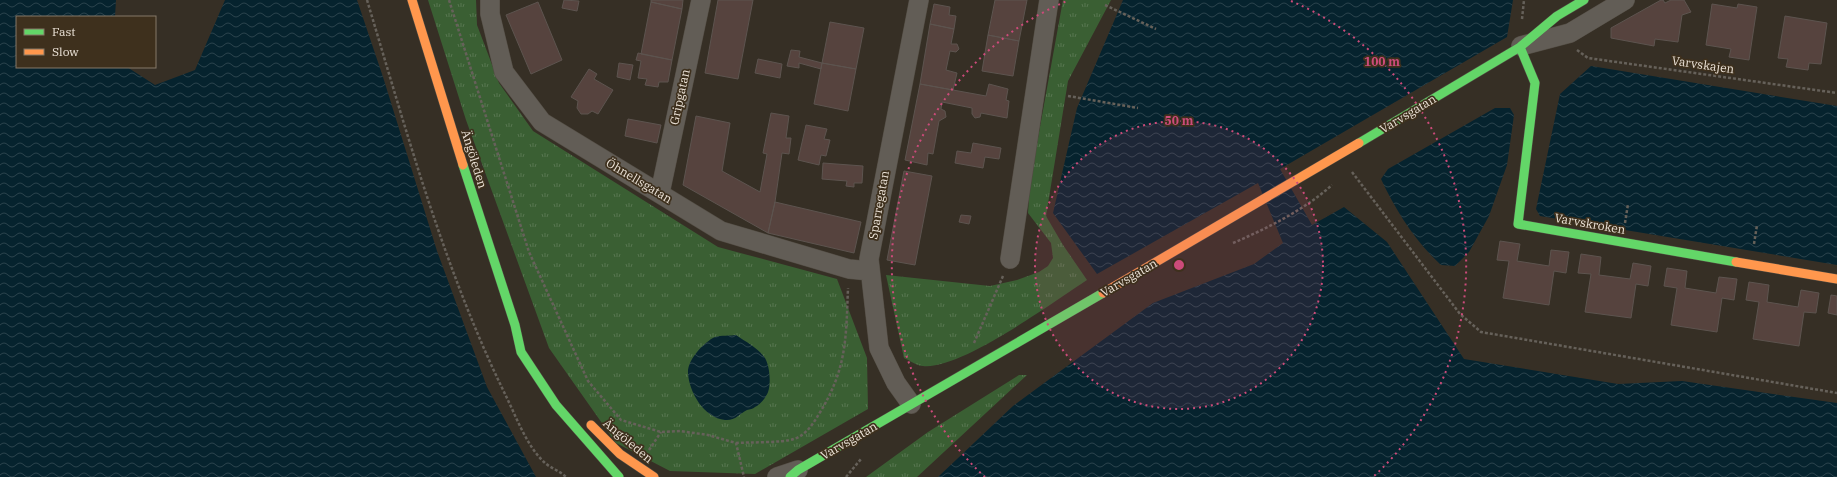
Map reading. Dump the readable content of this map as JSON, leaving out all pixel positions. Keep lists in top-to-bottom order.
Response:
{
  "streets": {
    "street": [
      "Gripgatan",
      "Varvsgatan",
      "Ängöleden",
      "Öhnellsgatan",
      "Sparregatan",
      "Varvskroken"
    ],
    "path": ["Varvskajen"]
  },
  "crossings": [
    ["Gripgatan", "Öhnellsgatan"],
    ["Varvsgatan", "Sparregatan"],
    ["Varvsgatan", "Varvskroken"],
    ["Öhnellsgatan", "Sparregatan"]
  ],
  "legend": ["Fast", "Slow"],
  "rings": ["100 m", "50 m"]
}
